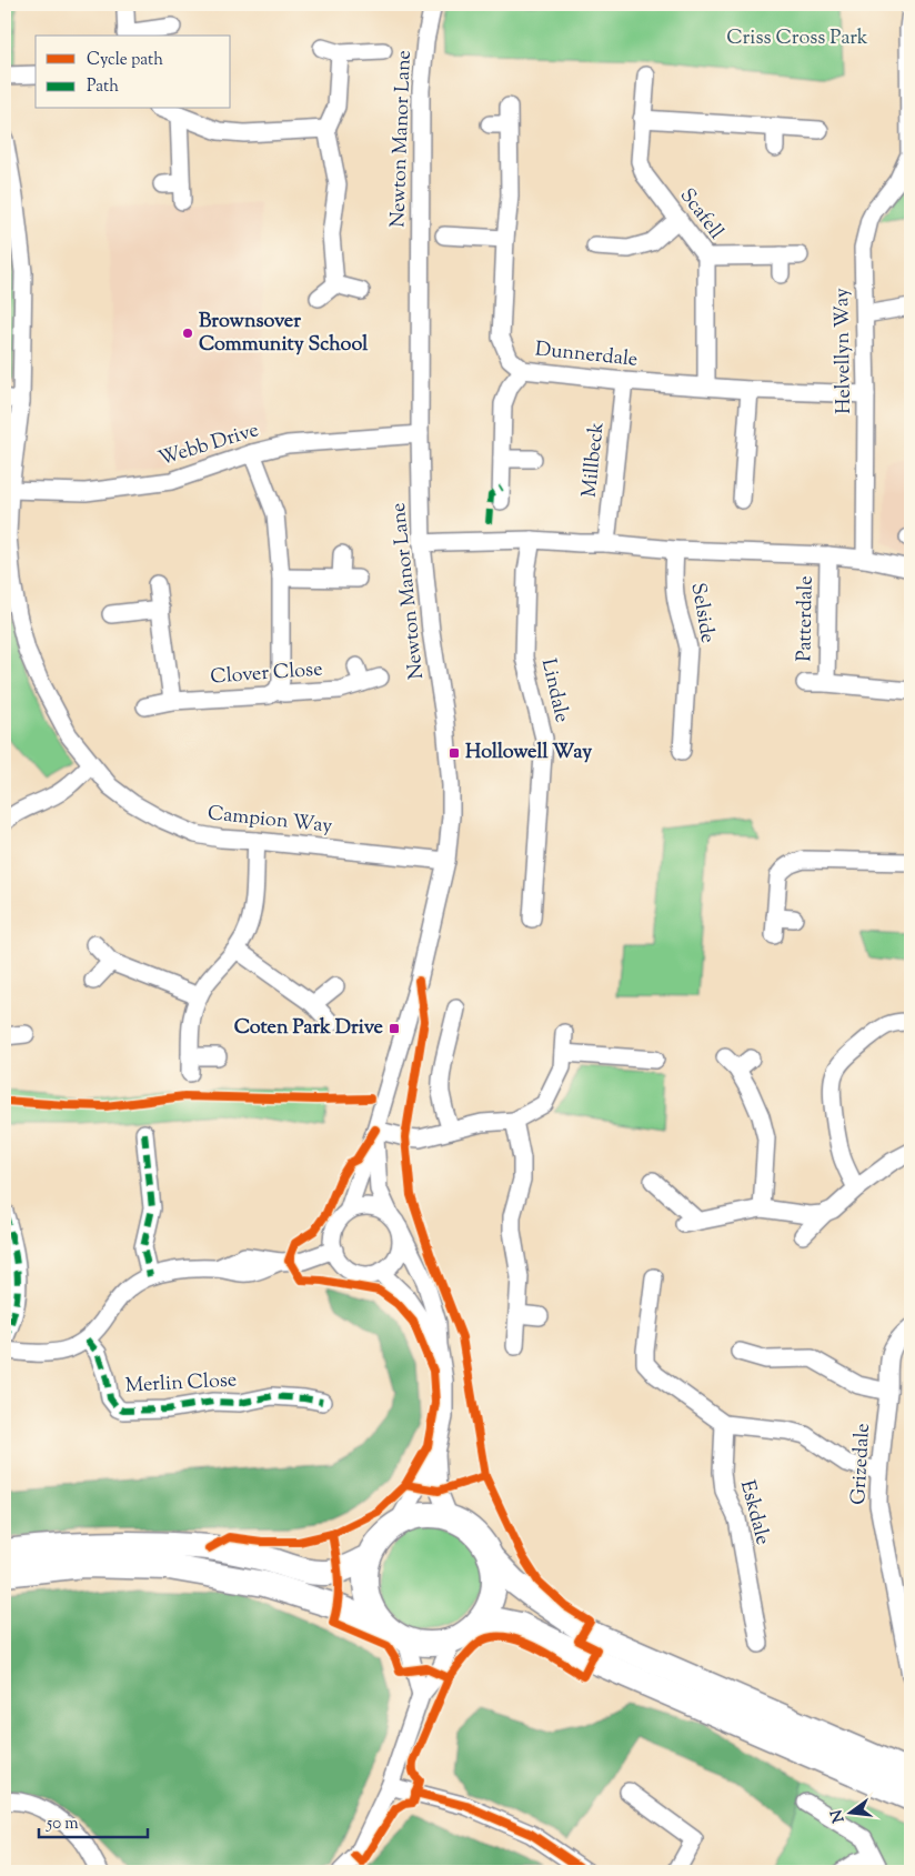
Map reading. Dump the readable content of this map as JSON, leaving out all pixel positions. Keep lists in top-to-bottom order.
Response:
{
  "streets": {
    "street": [
      "Newton Manor Lane",
      "Scafell",
      "Helvellyn Way",
      "Dunnerdale",
      "Webb Drive",
      "Millbeck",
      "Selside",
      "Patterdale",
      "Clover Close",
      "Lindale",
      "Campion Way",
      "Merlin Close",
      "Grizedale",
      "Eskdale"
    ]
  },
  "crossings": [
    ["Newton Manor Lane", "Webb Drive"],
    ["Newton Manor Lane", "Campion Way"],
    ["Scafell", "Dunnerdale"],
    ["Helvellyn Way", "Dunnerdale"],
    ["Dunnerdale", "Millbeck"],
    ["Webb Drive", "Campion Way"]
  ],
  "parks": ["Criss Cross Park"],
  "places": {
    "other": ["Brownsover Community School"],
    "transit": ["Hollowell Way", "Coten Park Drive"]
  },
  "legend": ["Cycle path", "Path"],
  "scale_bar": "50 m",
  "north": "left"
}
